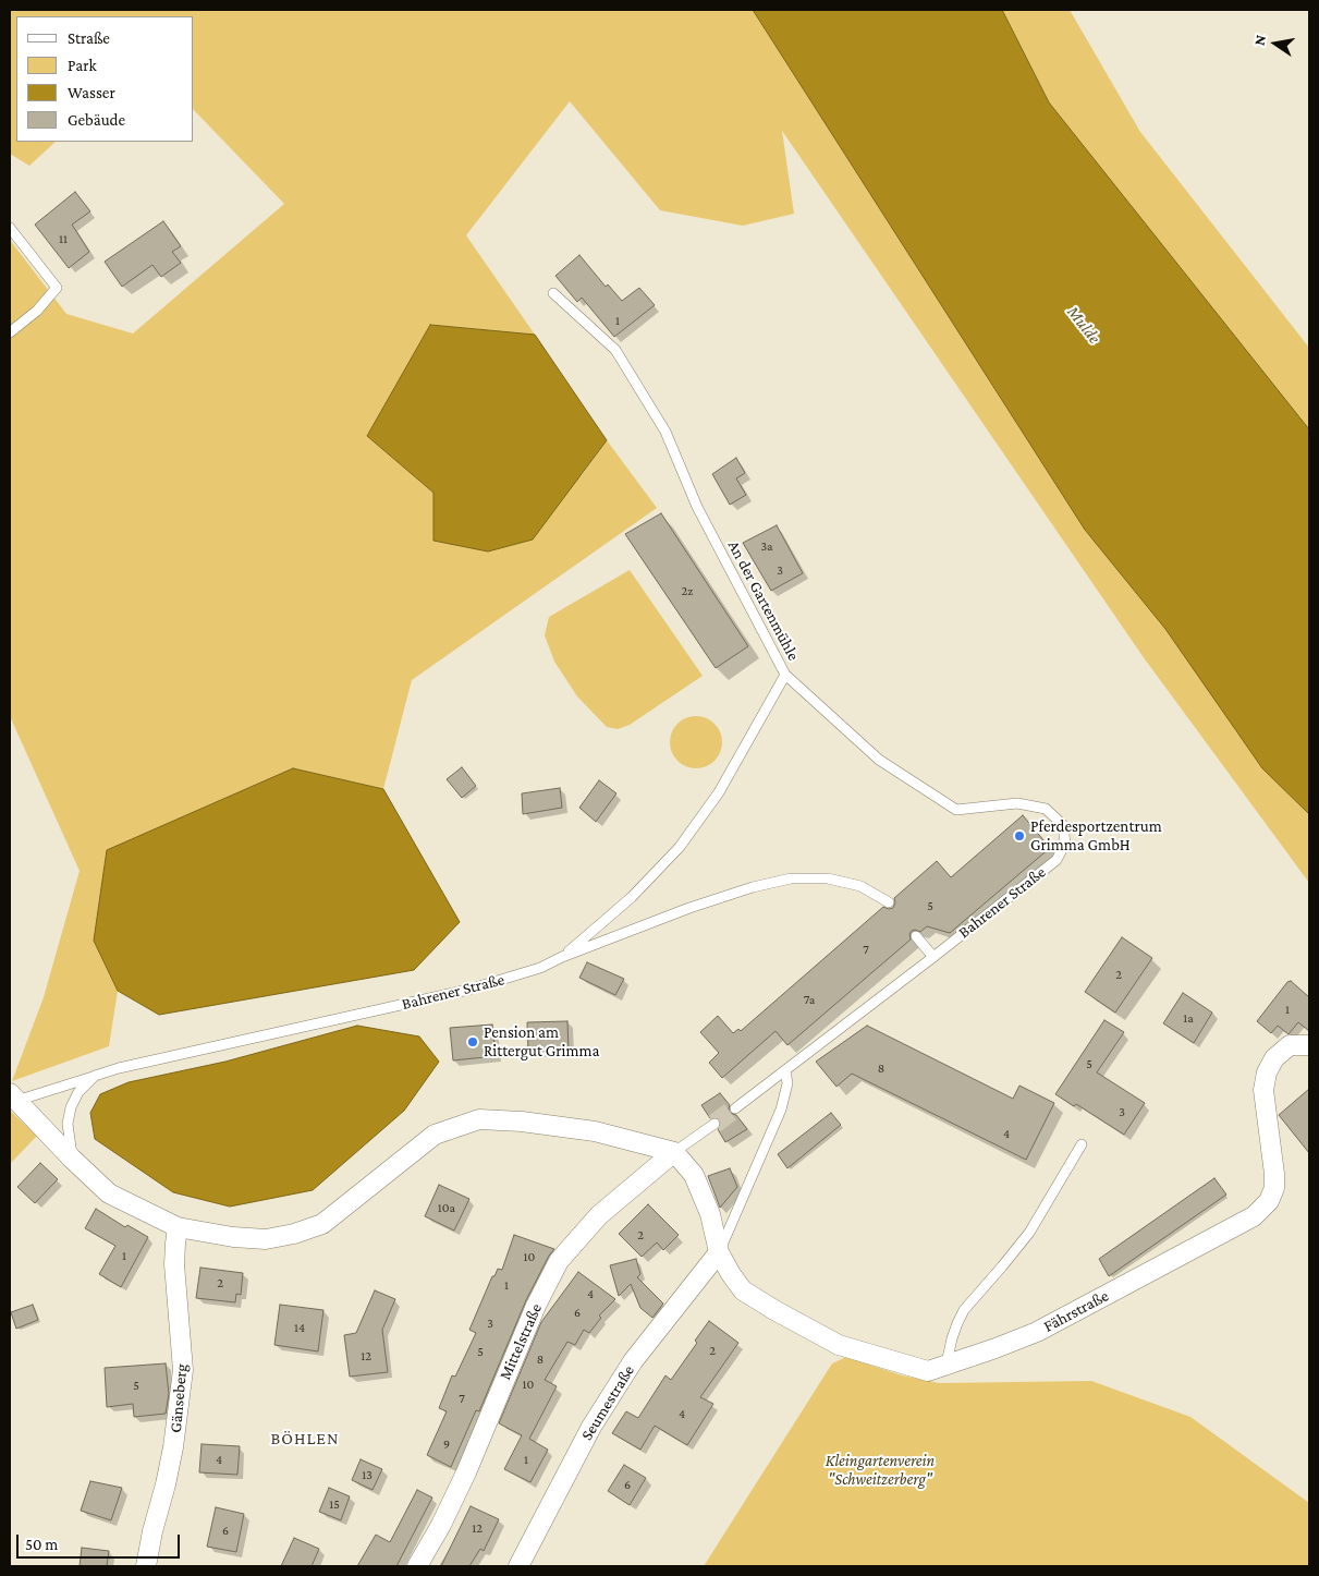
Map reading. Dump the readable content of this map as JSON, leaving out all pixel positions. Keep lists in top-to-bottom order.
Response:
{
  "streets": {
    "street": [
      "Fährstraße",
      "Mittelstraße",
      "Gänseberg",
      "Seumestraße"
    ],
    "lane": ["An der Gartenmühle", "Bahrener Straße"]
  },
  "crossings": [
    ["An der Gartenmühle", "Bahrener Straße"],
    ["Fährstraße", "Seumestraße"]
  ],
  "districts": ["BÖHLEN"],
  "water": ["Mulde"],
  "parks": ["Kleingartenverein \"Schweitzerberg\""],
  "places": ["Pferdesportzentrum Grimma GmbH", "Pension am Rittergut Grimma"],
  "house_numbers": [
    "11",
    "1",
    "3a",
    "3",
    "2z",
    "5",
    "7",
    "2",
    "7a",
    "1",
    "1a",
    "5",
    "8",
    "3",
    "4",
    "10a",
    "2",
    "1",
    "10",
    "2",
    "1",
    "4",
    "6",
    "3",
    "14",
    "2",
    "5",
    "12",
    "8",
    "10",
    "5",
    "7",
    "4",
    "9",
    "4",
    "1",
    "13",
    "6",
    "15",
    "12",
    "6"
  ],
  "legend": [
    "Straße",
    "Park",
    "Wasser",
    "Gebäude"
  ],
  "scale_bar": "50 m",
  "north": "left"
}
